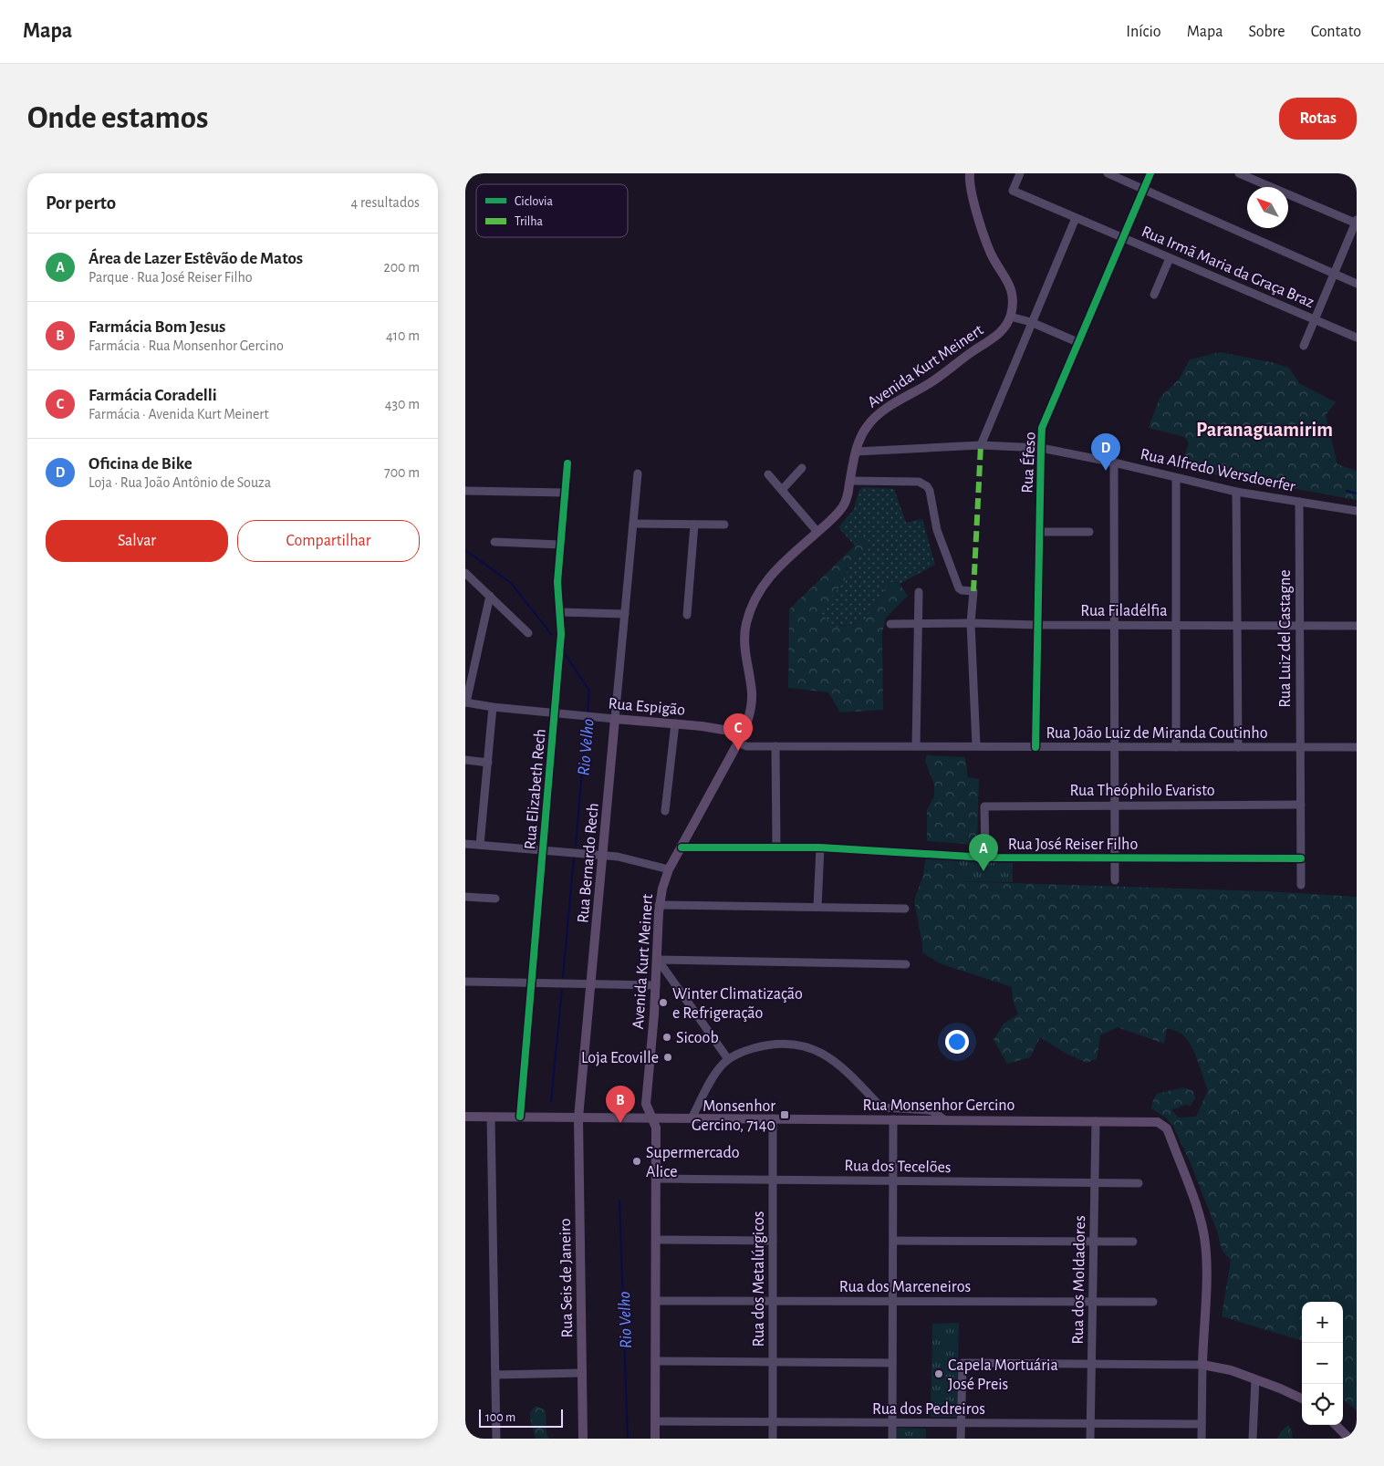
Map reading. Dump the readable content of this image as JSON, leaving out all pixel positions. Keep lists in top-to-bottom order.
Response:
{
  "streets": {
    "main road": [
      "Avenida Kurt Meinert",
      "Rua Espigão",
      "Rua Bernardo Rech",
      "Rua Monsenhor Gercino",
      "Rua Seis de Janeiro"
    ],
    "street": [
      "Rua Irmã Maria da Graça Braz",
      "Rua Éfeso",
      "Rua Alfredo Wersdoerfer",
      "Rua Filadélfia",
      "Rua Luiz del Castagne",
      "Rua João Luiz de Miranda Coutinho",
      "Rua Elizabeth Rech",
      "Rua Theóphilo Evaristo",
      "Rua José Reiser Filho",
      "Rua dos Tecelões",
      "Rua dos Metalúrgicos",
      "Rua dos Moldadores",
      "Rua dos Marceneiros",
      "Rua dos Pedreiros"
    ]
  },
  "crossings": [
    ["Rua Irmã Maria da Graça Braz", "Rua Éfeso"],
    ["Avenida Kurt Meinert", "Rua Alfredo Wersdoerfer"],
    ["Avenida Kurt Meinert", "Rua João Luiz de Miranda Coutinho"],
    ["Avenida Kurt Meinert", "Rua José Reiser Filho"],
    ["Avenida Kurt Meinert", "Rua Monsenhor Gercino"],
    ["Avenida Kurt Meinert", "Rua dos Tecelões"],
    ["Avenida Kurt Meinert", "Rua dos Marceneiros"],
    ["Avenida Kurt Meinert", "Rua dos Pedreiros"],
    ["Rua Éfeso", "Rua Alfredo Wersdoerfer"],
    ["Rua Éfeso", "Rua Filadélfia"],
    ["Rua Éfeso", "Rua João Luiz de Miranda Coutinho"],
    ["Rua Alfredo Wersdoerfer", "Rua Luiz del Castagne"],
    ["Rua Filadélfia", "Rua Luiz del Castagne"],
    ["Rua Luiz del Castagne", "Rua João Luiz de Miranda Coutinho"],
    ["Rua Luiz del Castagne", "Rua Theóphilo Evaristo"],
    ["Rua Luiz del Castagne", "Rua José Reiser Filho"],
    ["Rua Espigão", "Rua Elizabeth Rech"],
    ["Rua Espigão", "Rua Bernardo Rech"],
    ["Rua Elizabeth Rech", "Rua Monsenhor Gercino"],
    ["Rua Theóphilo Evaristo", "Rua José Reiser Filho"],
    ["Rua Bernardo Rech", "Rua Monsenhor Gercino"],
    ["Rua Bernardo Rech", "Rua Seis de Janeiro"],
    ["Rua Monsenhor Gercino", "Rua Seis de Janeiro"],
    ["Rua Monsenhor Gercino", "Rua dos Metalúrgicos"],
    ["Rua Monsenhor Gercino", "Rua dos Moldadores"],
    ["Rua dos Tecelões", "Rua dos Metalúrgicos"],
    ["Rua dos Tecelões", "Rua dos Moldadores"],
    ["Rua dos Metalúrgicos", "Rua dos Marceneiros"],
    ["Rua dos Metalúrgicos", "Rua dos Pedreiros"],
    ["Rua dos Moldadores", "Rua dos Marceneiros"],
    ["Rua dos Moldadores", "Rua dos Pedreiros"]
  ],
  "districts": ["Paranaguamirim"],
  "water": ["Rio Velho"],
  "places": {
    "other": [
      "Winter Climatização e Refrigeração",
      "Sicoob",
      "Loja Ecoville",
      "Supermercado Alice",
      "Capela Mortuária José Preis"
    ],
    "transit": ["Monsenhor Gercino, 7140"]
  },
  "legend": ["Ciclovia", "Trilha"],
  "scale_bar": "100 m",
  "north": "top left",
  "page": {
    "header": "Mapa",
    "nav": [
      "Início",
      "Mapa",
      "Sobre",
      "Contato"
    ],
    "buttons": [
      "Rotas",
      ["Salvar", "Compartilhar"]
    ],
    "title": "Onde estamos",
    "heading": ["Por perto", "4 resultados"],
    "list": [
      {
        "mark": "A",
        "name": "Área de Lazer Estêvão de Matos",
        "note": "Parque · Rua José Reiser Filho",
        "value": "200 m"
      },
      {
        "mark": "B",
        "name": "Farmácia Bom Jesus",
        "note": "Farmácia · Rua Monsenhor Gercino",
        "value": "410 m"
      },
      {
        "mark": "C",
        "name": "Farmácia Coradelli",
        "note": "Farmácia · Avenida Kurt Meinert",
        "value": "430 m"
      },
      {
        "mark": "D",
        "name": "Oficina de Bike",
        "note": "Loja · Rua João Antônio de Souza",
        "value": "700 m"
      }
    ],
    "pins": [
      "D",
      "C",
      "A",
      "B"
    ],
    "map_buttons": ["+", "−"],
    "scale": "100 m"
  }
}
